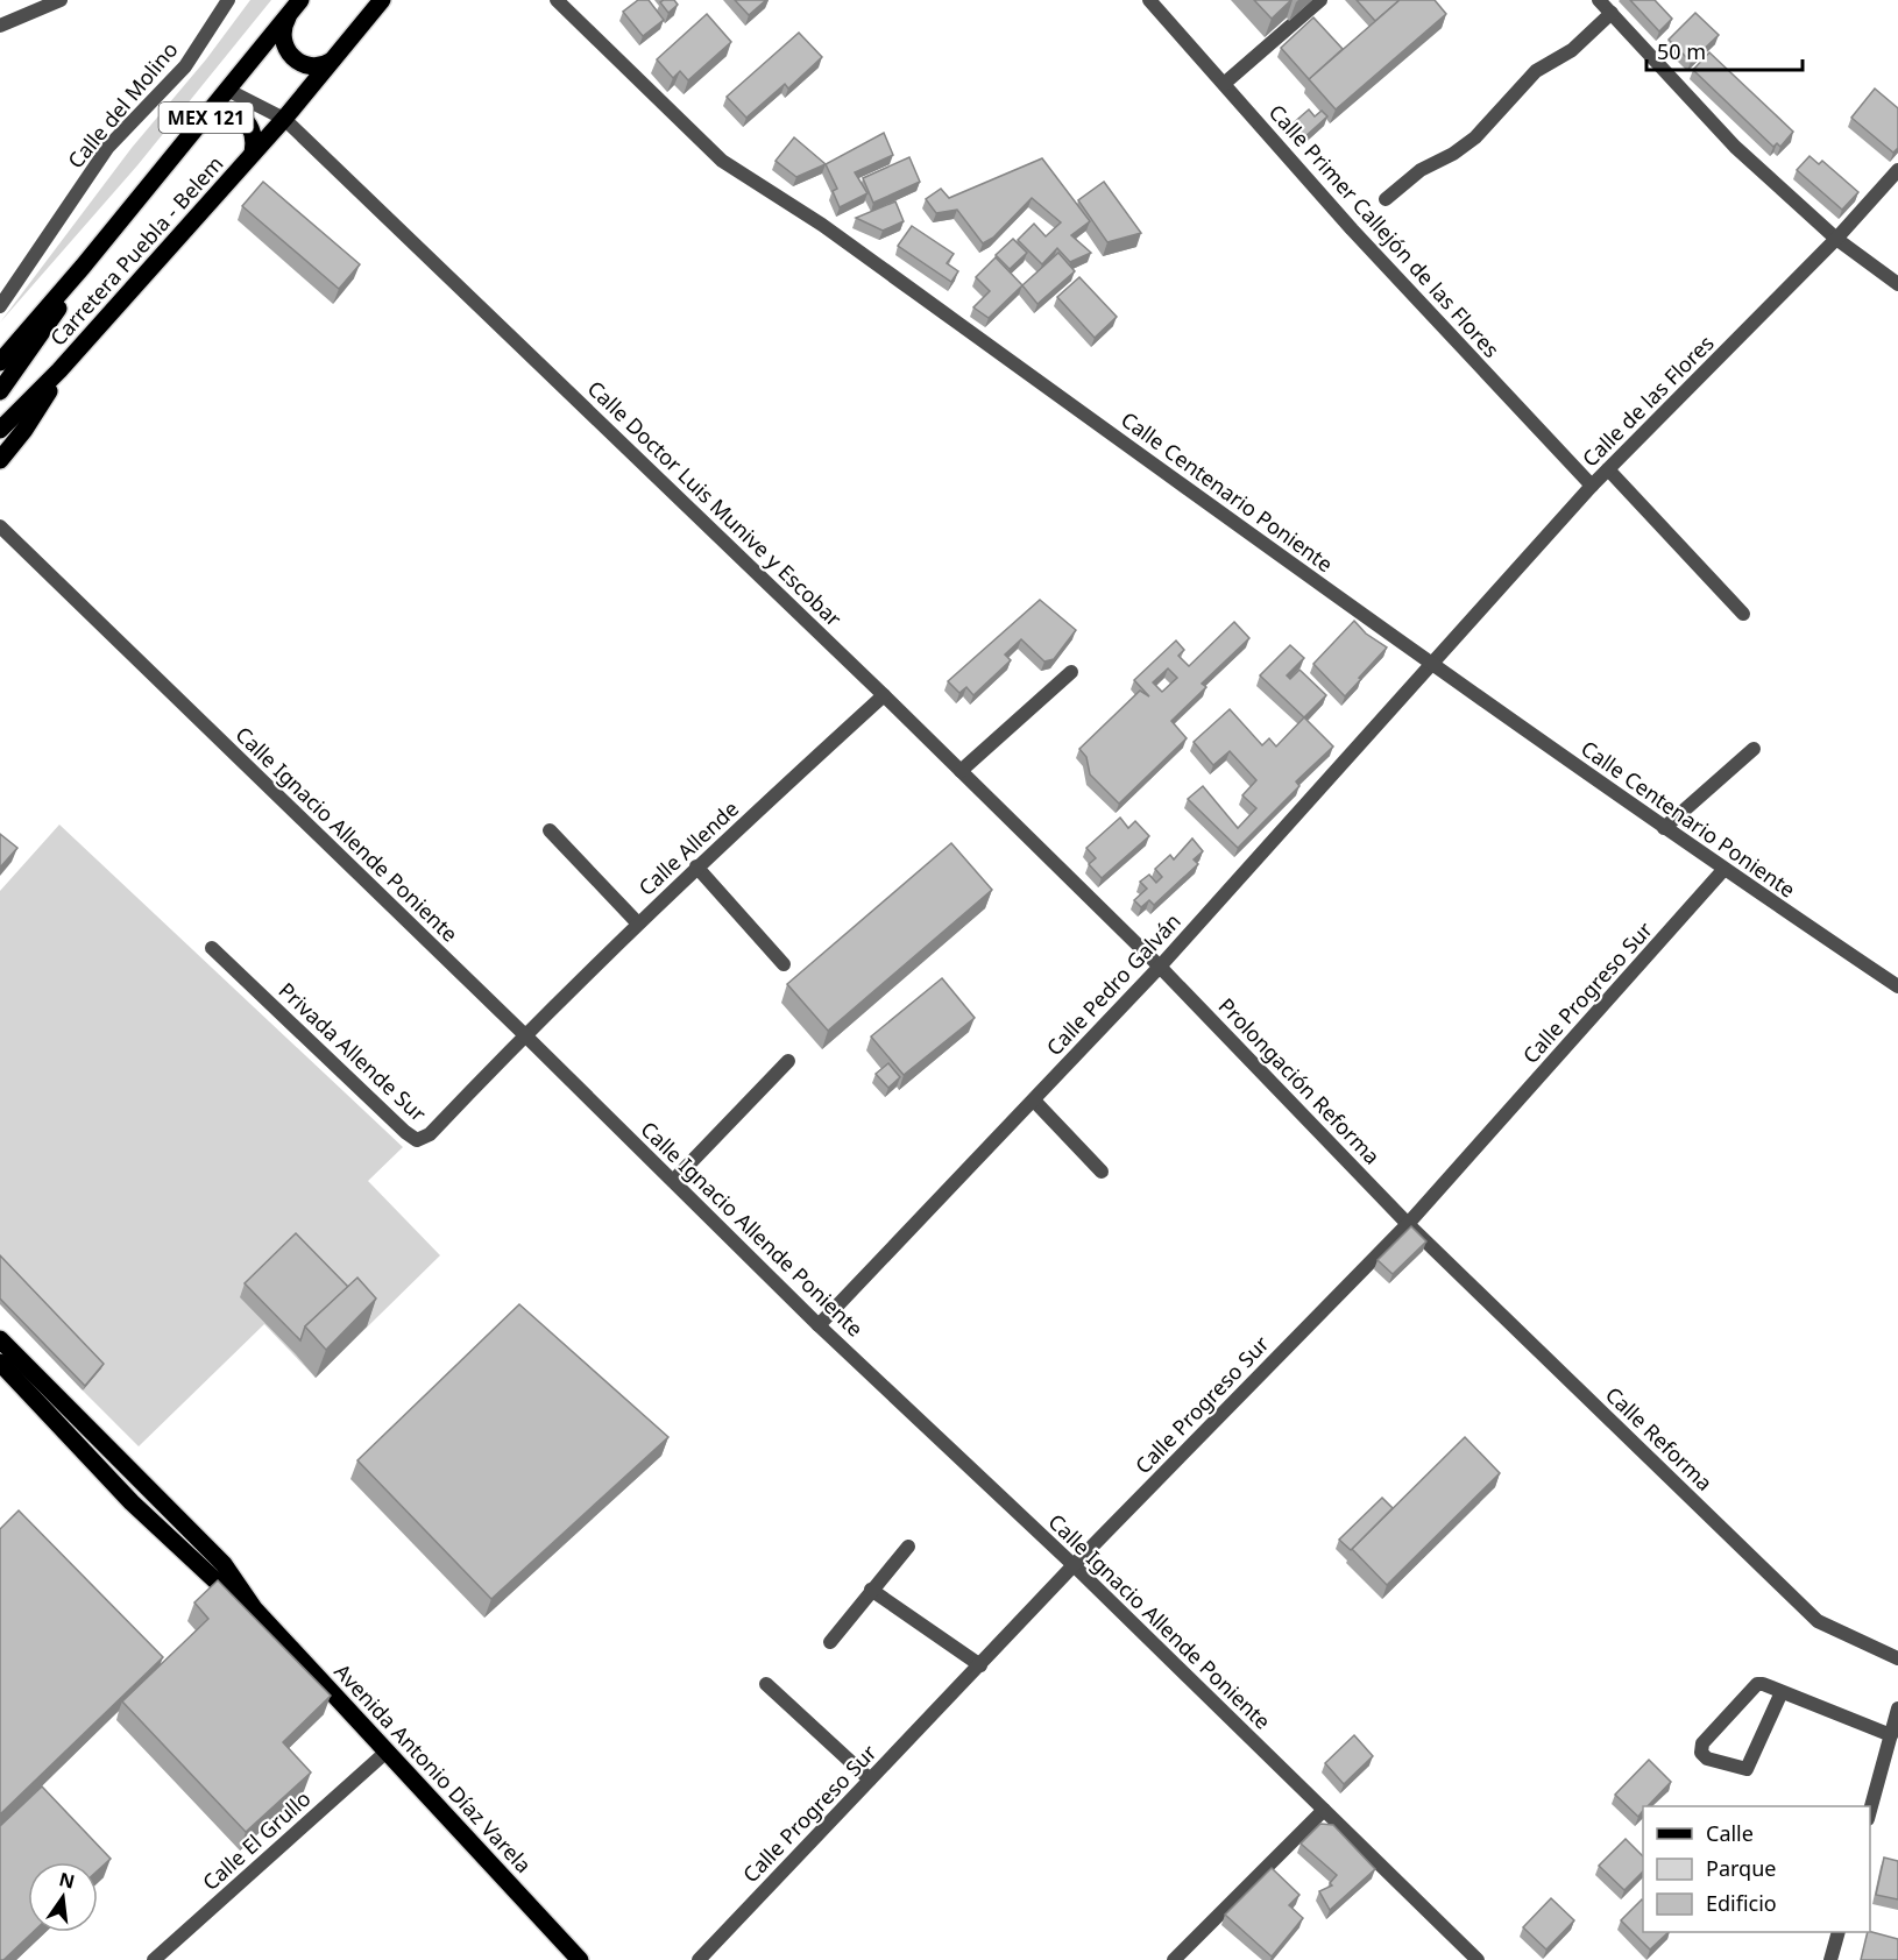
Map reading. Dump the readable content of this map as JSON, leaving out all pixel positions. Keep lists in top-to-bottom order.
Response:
{
  "streets": {
    "main road": ["MEX 121", "Carretera Puebla - Belem", "Avenida Antonio Díaz Varela"],
    "street": [
      "Calle del Molino",
      "Calle Primer Callejón de las Flores",
      "Calle de las Flores",
      "Calle Centenario Poniente",
      "Calle Doctor Luis Munive y Escobar",
      "Calle Ignacio Allende Poniente",
      "Calle Allende",
      "Calle Pedro Galván",
      "Calle Progreso Sur",
      "Privada Allende Sur",
      "Prolongación Reforma",
      "Calle Reforma",
      "Calle El Grullo"
    ]
  },
  "crossings": [
    ["Calle Primer Callejón de las Flores", "Calle de las Flores"],
    ["Carretera Puebla - Belem", "Calle Doctor Luis Munive y Escobar"],
    ["Calle de las Flores", "Calle Centenario Poniente"],
    ["Calle de las Flores", "Calle Pedro Galván"],
    ["Calle Centenario Poniente", "Calle Pedro Galván"],
    ["Calle Centenario Poniente", "Calle Progreso Sur"],
    ["Calle Doctor Luis Munive y Escobar", "Calle Allende"],
    ["Calle Doctor Luis Munive y Escobar", "Calle Pedro Galván"],
    ["Calle Doctor Luis Munive y Escobar", "Prolongación Reforma"],
    ["Calle Ignacio Allende Poniente", "Calle Allende"],
    ["Calle Ignacio Allende Poniente", "Calle Pedro Galván"],
    ["Calle Ignacio Allende Poniente", "Calle Progreso Sur"],
    ["Calle Ignacio Allende Poniente", "Privada Allende Sur"],
    ["Calle Allende", "Privada Allende Sur"],
    ["Calle Pedro Galván", "Prolongación Reforma"],
    ["Calle Progreso Sur", "Prolongación Reforma"],
    ["Calle Progreso Sur", "Calle Reforma"],
    ["Prolongación Reforma", "Calle Reforma"],
    ["Avenida Antonio Díaz Varela", "Calle El Grullo"]
  ],
  "legend": ["Calle", "Parque", "Edificio"],
  "scale_bar": "50 m",
  "north": "top"
}
